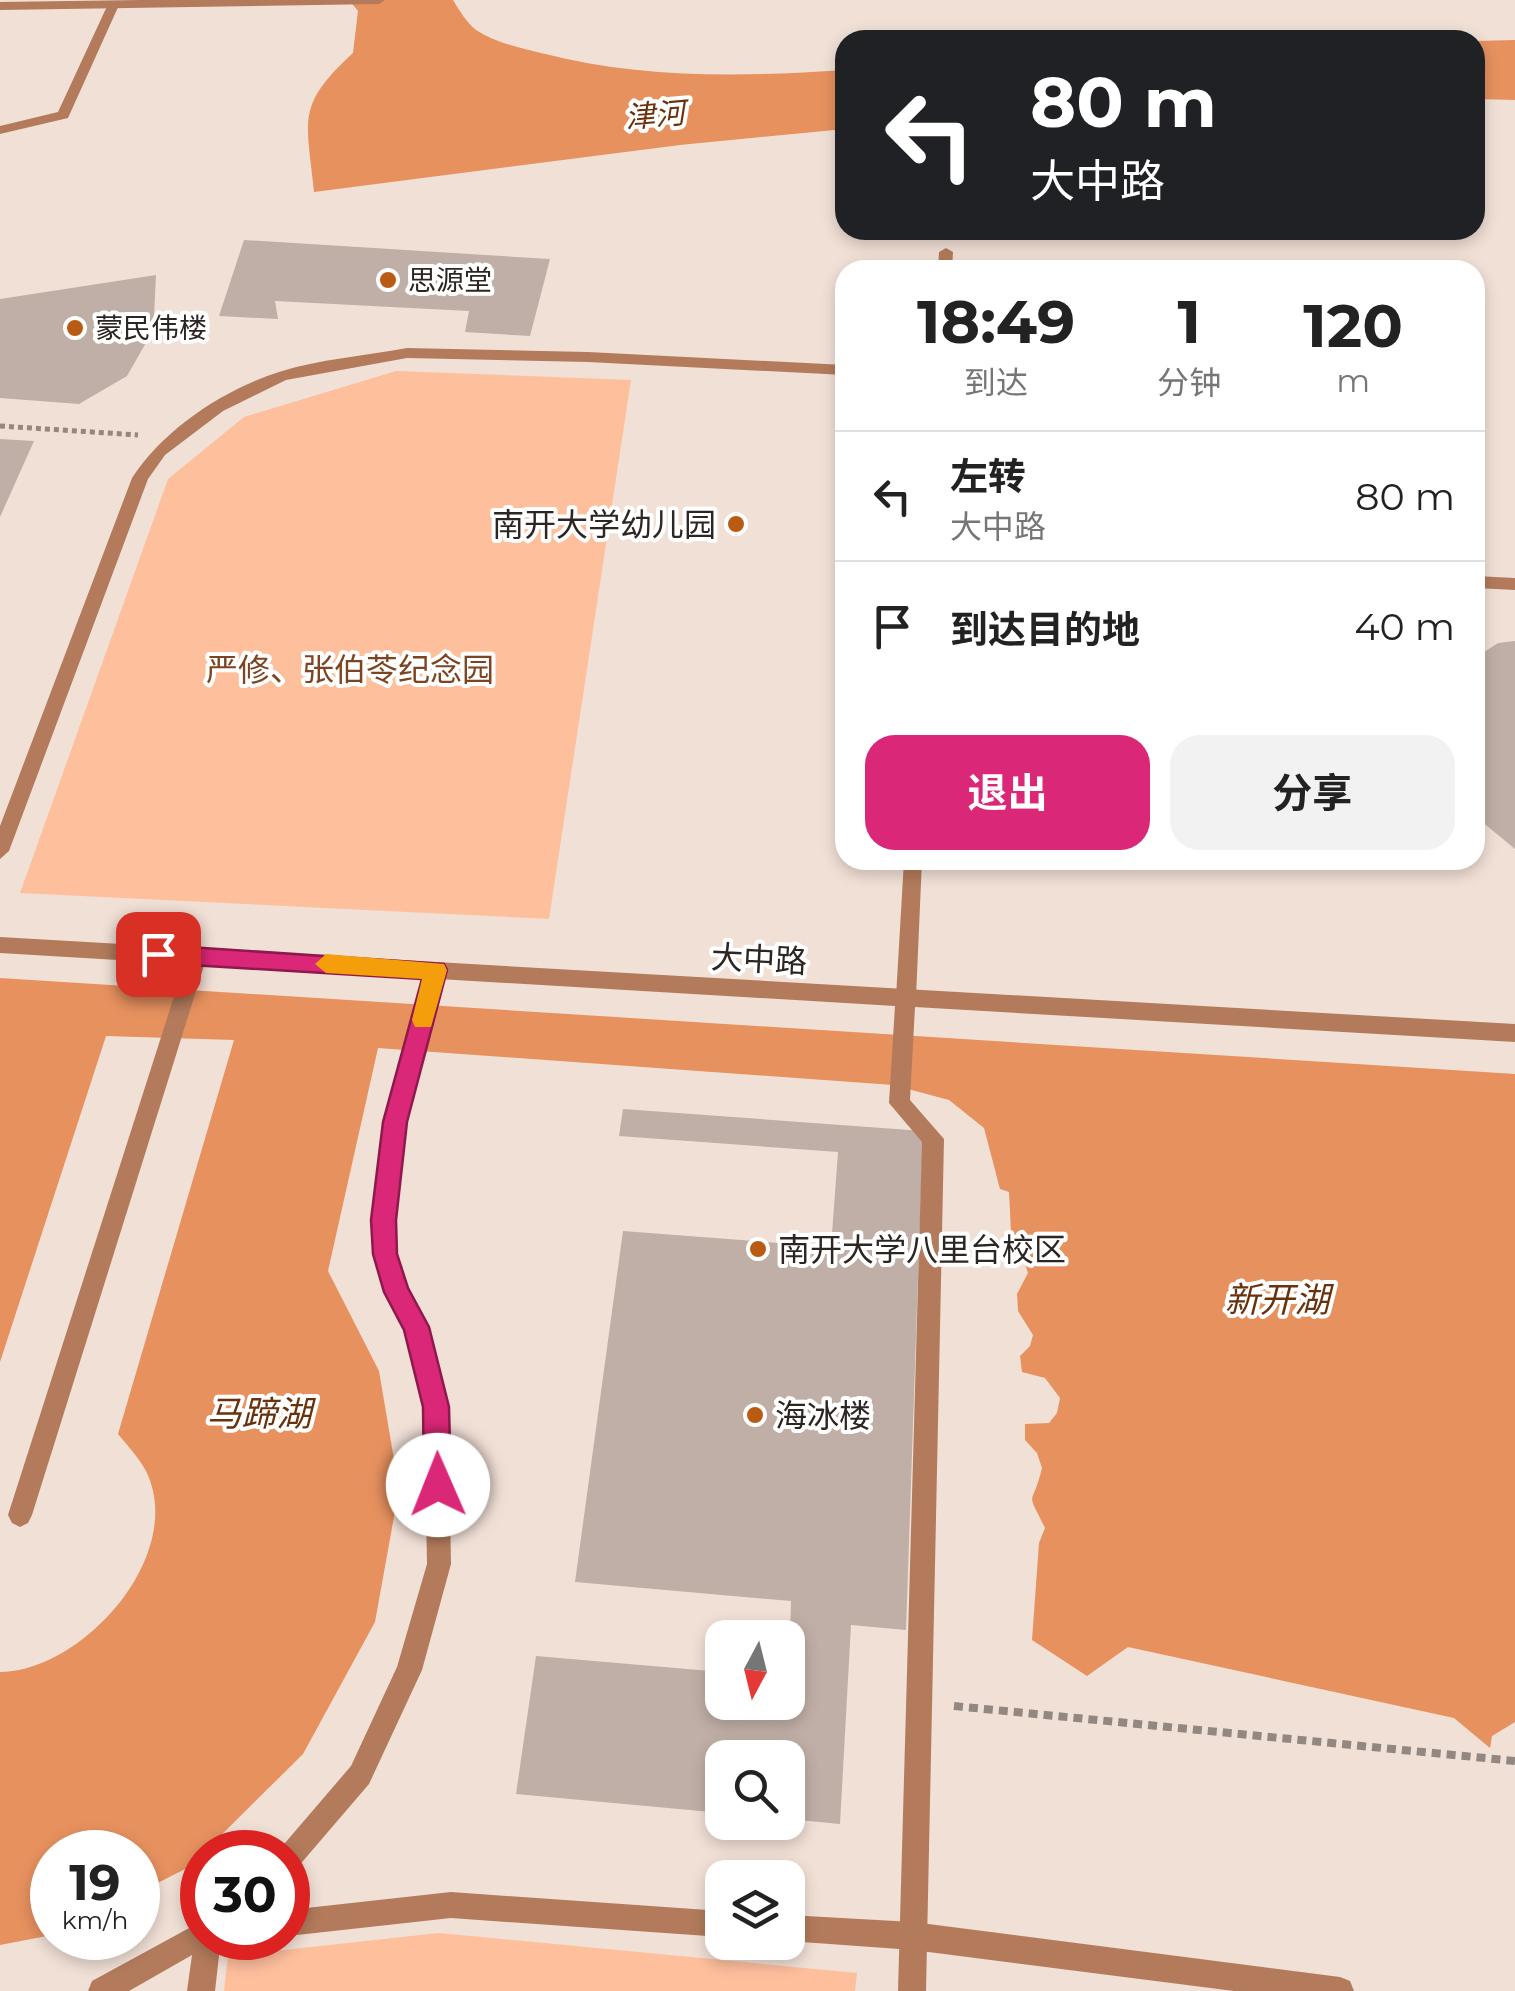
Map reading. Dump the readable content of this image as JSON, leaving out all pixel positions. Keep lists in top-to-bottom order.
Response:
{
  "streets": {
    "street": ["大中路"]
  },
  "water": ["津河", "新开湖", "马蹄湖"],
  "parks": ["严修、张伯苓纪念园"],
  "places": [
    "思源堂",
    "蒙民伟楼",
    "南开大学幼儿园",
    "南开大学八里台校区",
    "海冰楼"
  ],
  "north": "bottom",
  "page": {
    "turn": ["80 m", "大中路"],
    "eta": [
      "18:49",
      "到达",
      "1",
      "分钟",
      "120",
      "m"
    ],
    "list": [
      {
        "name": "左转",
        "note": "大中路",
        "value": "80 m"
      },
      {
        "name": "到达目的地",
        "value": "40 m"
      }
    ],
    "buttons": ["退出", "分享"],
    "speed": "19 km/h",
    "limit": "30"
  }
}
